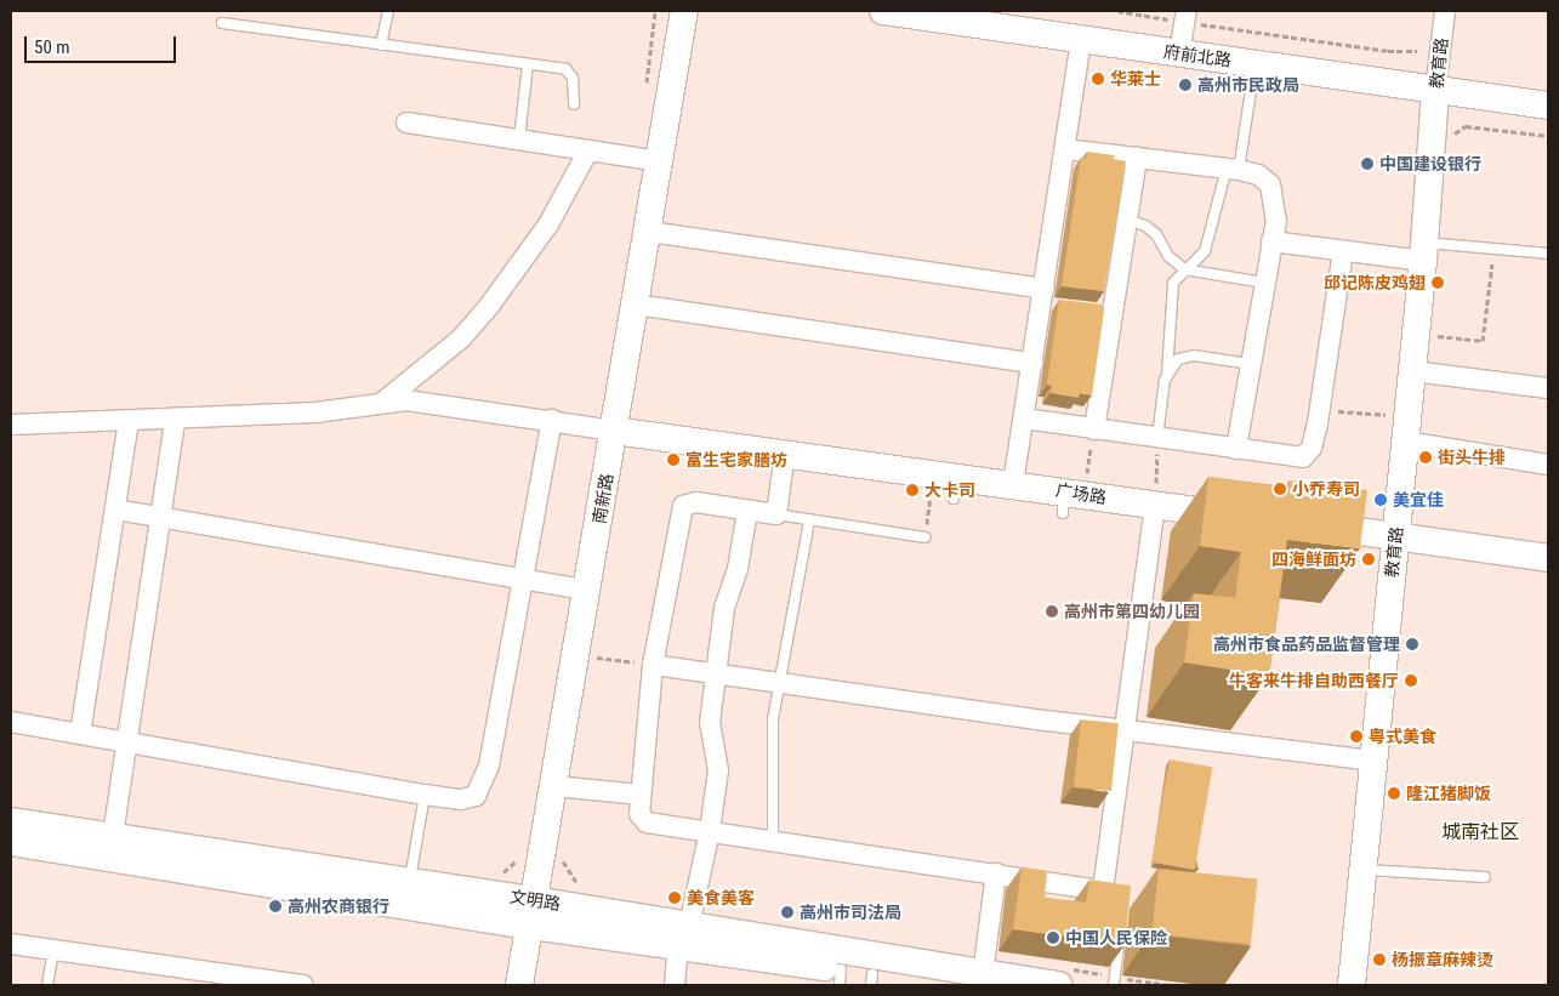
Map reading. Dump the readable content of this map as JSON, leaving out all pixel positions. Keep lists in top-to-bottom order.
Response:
{
  "streets": {
    "street": [
      "府前北路",
      "教育路",
      "广场路",
      "南新路",
      "文明路"
    ]
  },
  "crossings": [
    ["府前北路", "教育路"],
    ["广场路", "南新路"],
    ["南新路", "文明路"]
  ],
  "districts": ["城南社区"],
  "places": [
    "华莱士",
    "高州市民政局",
    "中国建设银行",
    "邱记陈皮鸡翅",
    "街头牛排",
    "富生宅家膳坊",
    "小乔寿司",
    "大卡司",
    "美宜佳",
    "四海鲜面坊",
    "高州市第四幼儿园",
    "高州市食品药品监督管理",
    "牛客来牛排自助西餐厅",
    "粤式美食",
    "隆江猪脚饭",
    "美食美客",
    "高州农商银行",
    "高州市司法局",
    "中国人民保险",
    "杨振章麻辣烫"
  ],
  "scale_bar": "50 m"
}
